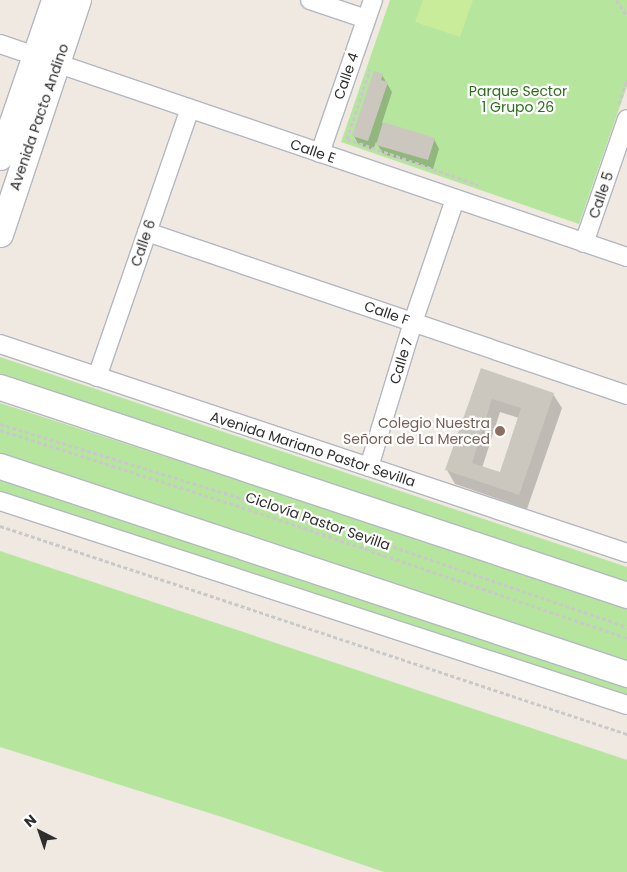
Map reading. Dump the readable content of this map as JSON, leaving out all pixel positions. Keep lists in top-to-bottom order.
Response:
{
  "streets": {
    "main road": ["Avenida Pacto Andino"],
    "street": [
      "Calle 4",
      "Calle E",
      "Calle 5",
      "Calle 6",
      "Calle F",
      "Calle 7",
      "Avenida Mariano Pastor Sevilla"
    ],
    "path": ["Ciclovía Pastor Sevilla"]
  },
  "crossings": [
    ["Calle 4", "Calle E"],
    ["Avenida Pacto Andino", "Calle E"],
    ["Calle E", "Calle 5"],
    ["Calle E", "Calle 6"],
    ["Calle E", "Calle 7"],
    ["Calle 6", "Calle F"],
    ["Calle 6", "Avenida Mariano Pastor Sevilla"],
    ["Calle F", "Calle 7"],
    ["Calle 7", "Avenida Mariano Pastor Sevilla"]
  ],
  "parks": ["Parque Sector 1 Grupo 26"],
  "places": ["Colegio Nuestra Señora de La Merced"],
  "north": "top left"
}
